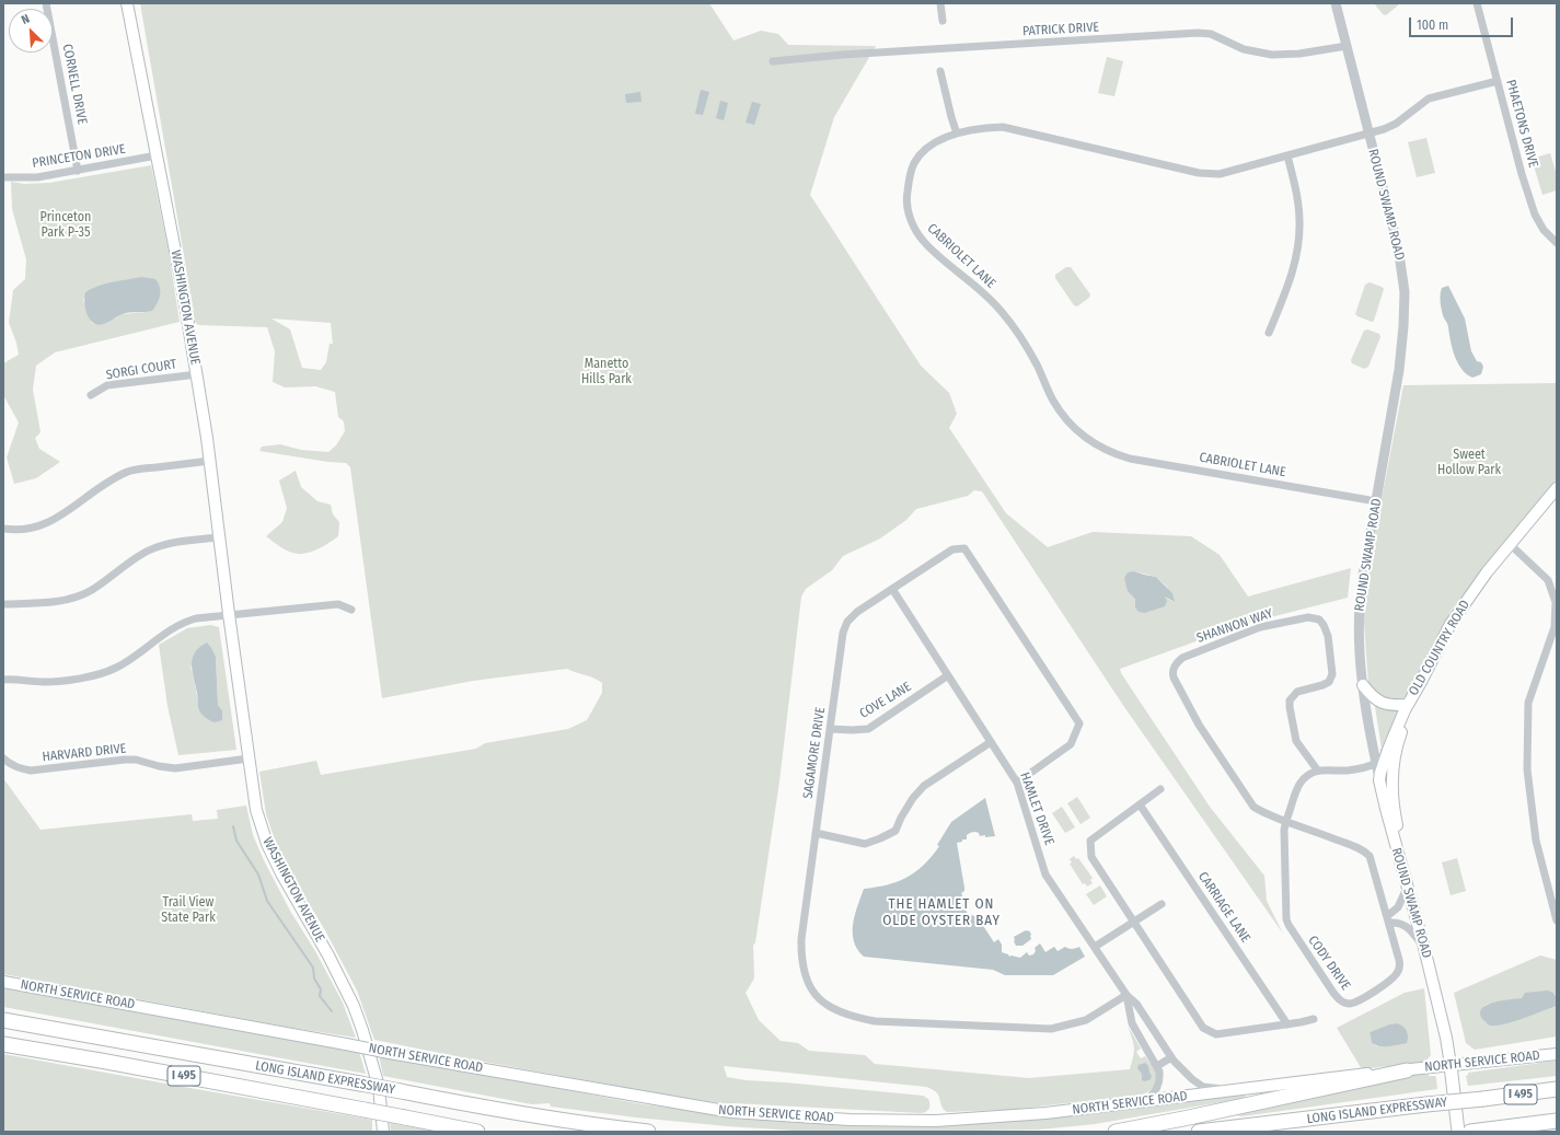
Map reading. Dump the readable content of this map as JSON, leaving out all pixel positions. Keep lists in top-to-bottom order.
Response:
{
  "streets": {
    "highway": ["I 495", "LONG ISLAND EXPRESSWAY"],
    "main road": [
      "ROUND SWAMP ROAD",
      "WASHINGTON AVENUE",
      "OLD COUNTRY ROAD",
      "NORTH SERVICE ROAD"
    ],
    "street": [
      "PATRICK DRIVE",
      "CORNELL DRIVE",
      "PHAETONS DRIVE",
      "PRINCETON DRIVE",
      "CABRIOLET LANE",
      "SORGI COURT",
      "SHANNON WAY",
      "COVE LANE",
      "HARVARD DRIVE",
      "SAGAMORE DRIVE",
      "HAMLET DRIVE",
      "CARRIAGE LANE",
      "CODY DRIVE"
    ]
  },
  "crossings": [
    ["PATRICK DRIVE", "ROUND SWAMP ROAD"],
    ["CORNELL DRIVE", "PRINCETON DRIVE"],
    ["PHAETONS DRIVE", "CABRIOLET LANE"],
    ["PRINCETON DRIVE", "WASHINGTON AVENUE"],
    ["ROUND SWAMP ROAD", "CABRIOLET LANE"],
    ["ROUND SWAMP ROAD", "OLD COUNTRY ROAD"],
    ["ROUND SWAMP ROAD", "NORTH SERVICE ROAD"],
    ["WASHINGTON AVENUE", "SORGI COURT"],
    ["WASHINGTON AVENUE", "HARVARD DRIVE"],
    ["SHANNON WAY", "CODY DRIVE"],
    ["COVE LANE", "SAGAMORE DRIVE"],
    ["COVE LANE", "HAMLET DRIVE"],
    ["SAGAMORE DRIVE", "HAMLET DRIVE"],
    ["HAMLET DRIVE", "NORTH SERVICE ROAD"]
  ],
  "districts": ["THE HAMLET ON OLDE OYSTER BAY"],
  "parks": [
    "Princeton Park P-35",
    "Manetto Hills Park",
    "Sweet Hollow Park",
    "Trail View State Park"
  ],
  "scale_bar": "100 m",
  "north": "top left"
}
